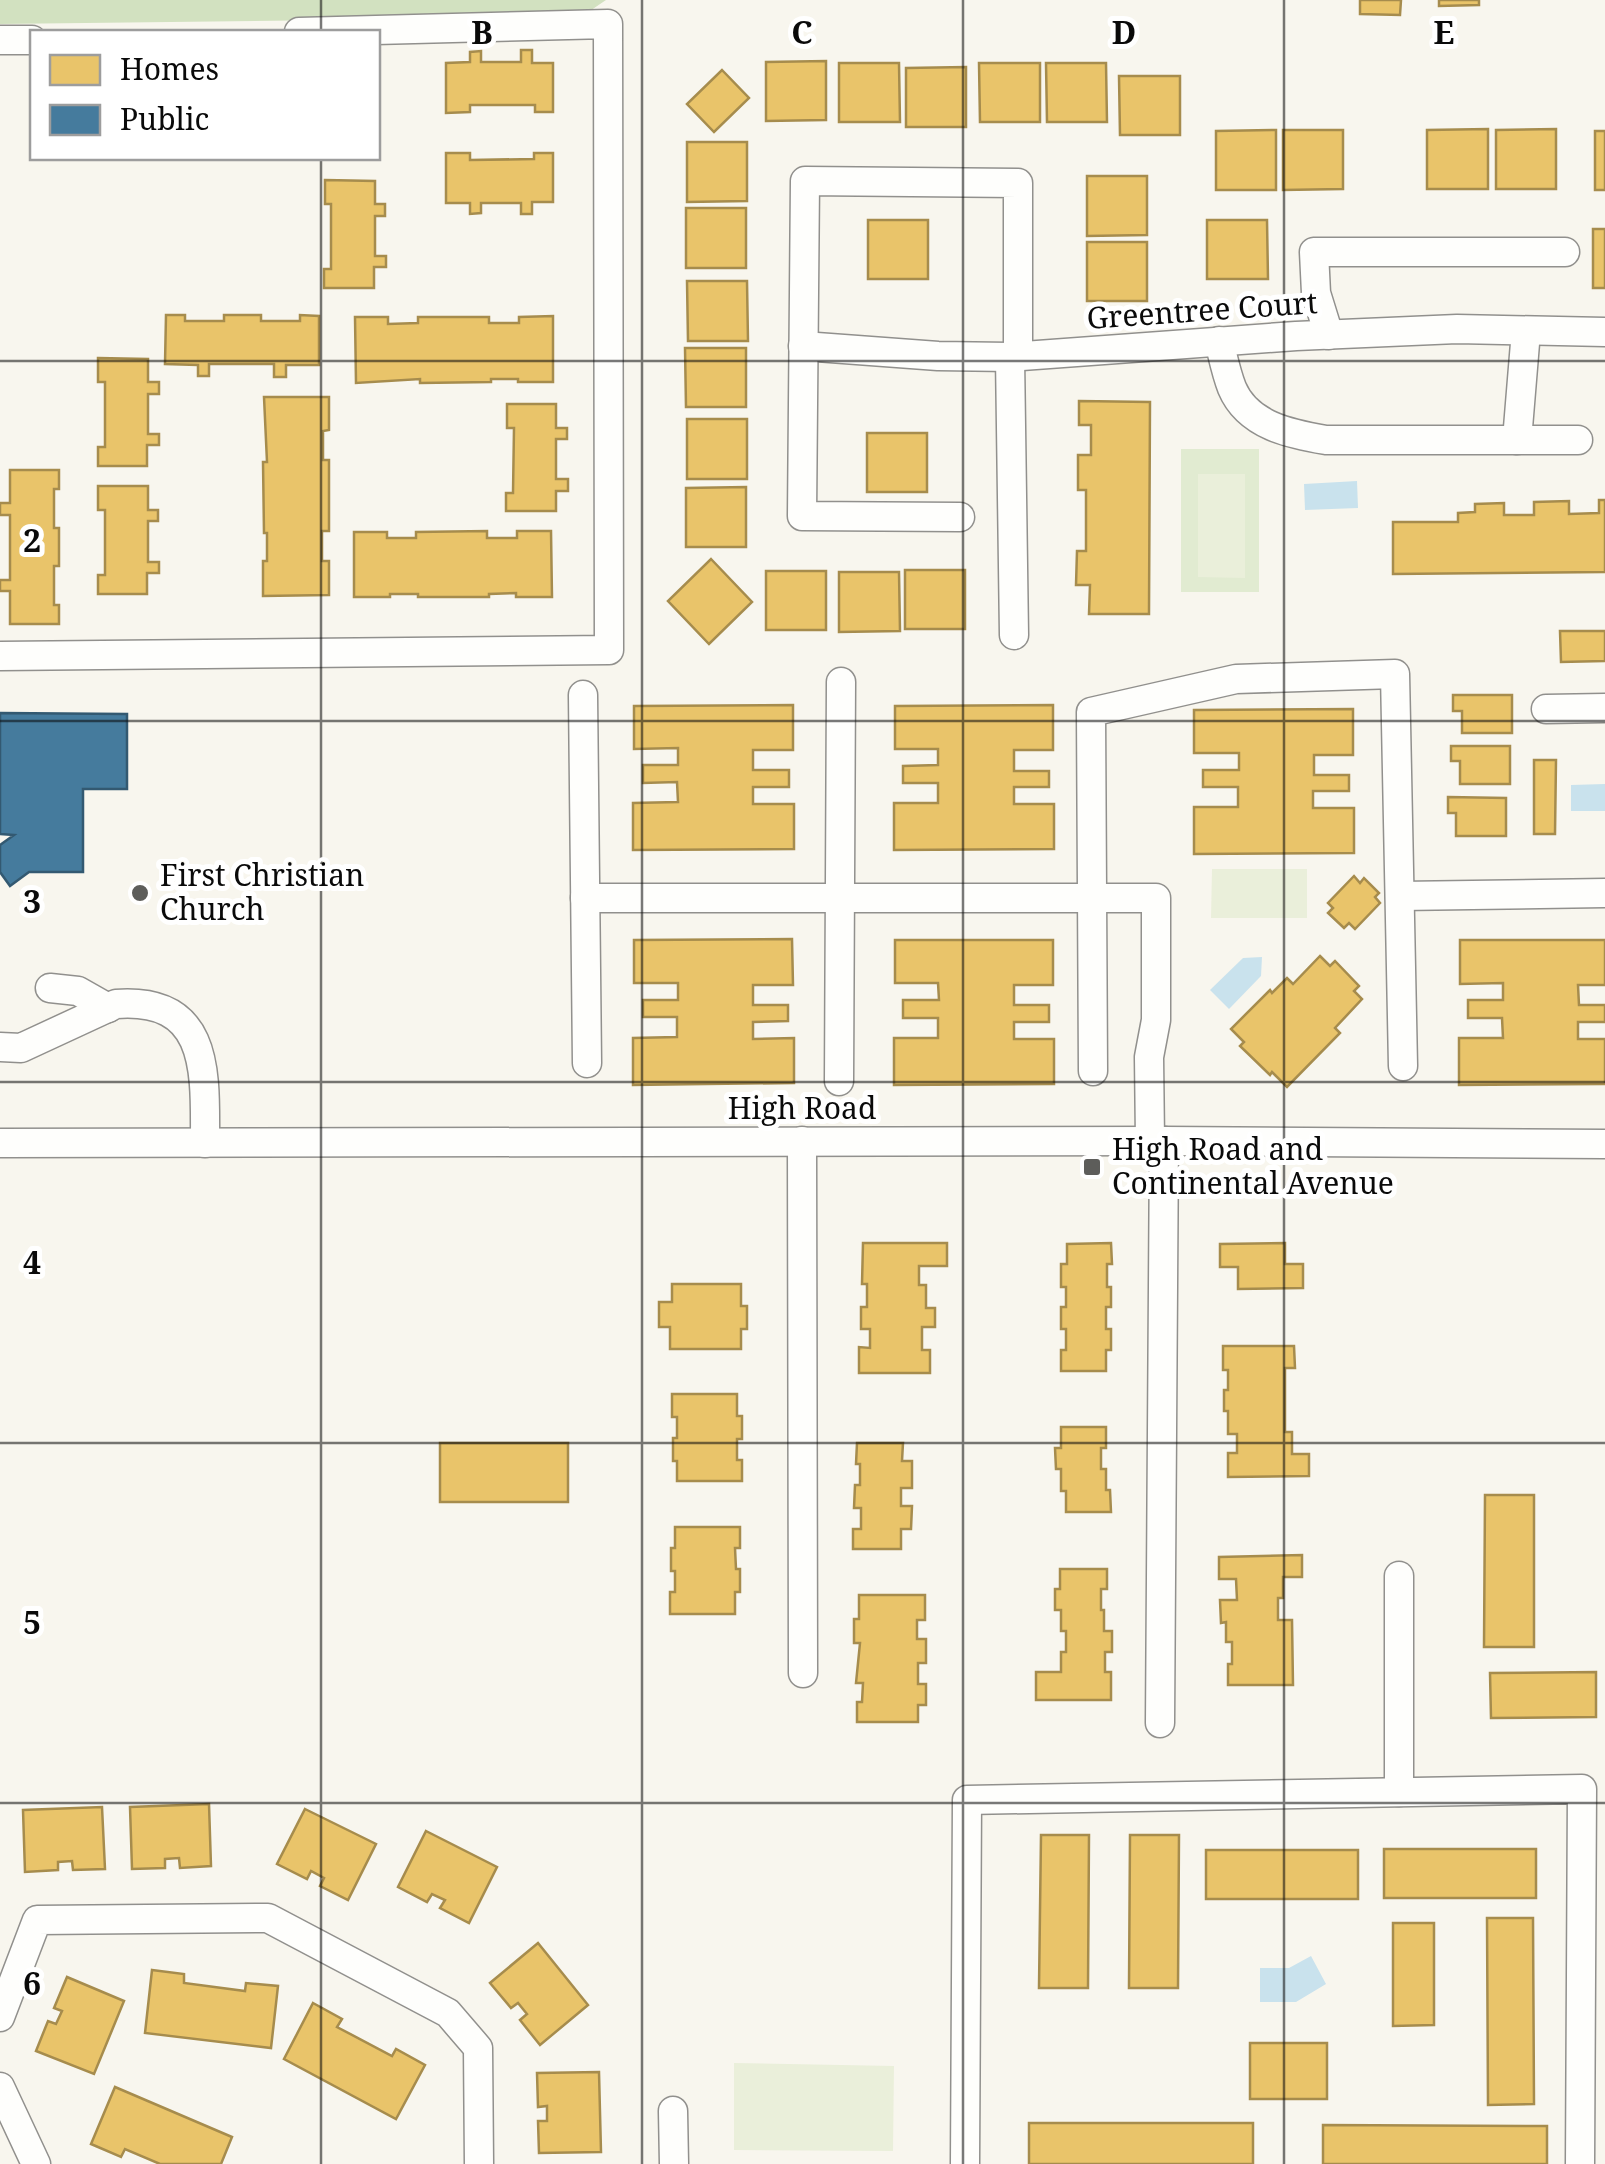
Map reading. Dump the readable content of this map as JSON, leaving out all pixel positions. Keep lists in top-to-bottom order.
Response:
{
  "streets": {
    "street": ["Greentree Court", "High Road"]
  },
  "places": {
    "other": ["First Christian Church"],
    "transit": ["High Road and Continental Avenue"]
  },
  "legend": ["Homes", "Public"],
  "grid": {
    "columns": [
      "B",
      "C",
      "D",
      "E"
    ],
    "rows": [
      "2",
      "3",
      "4",
      "5",
      "6"
    ]
  }
}
